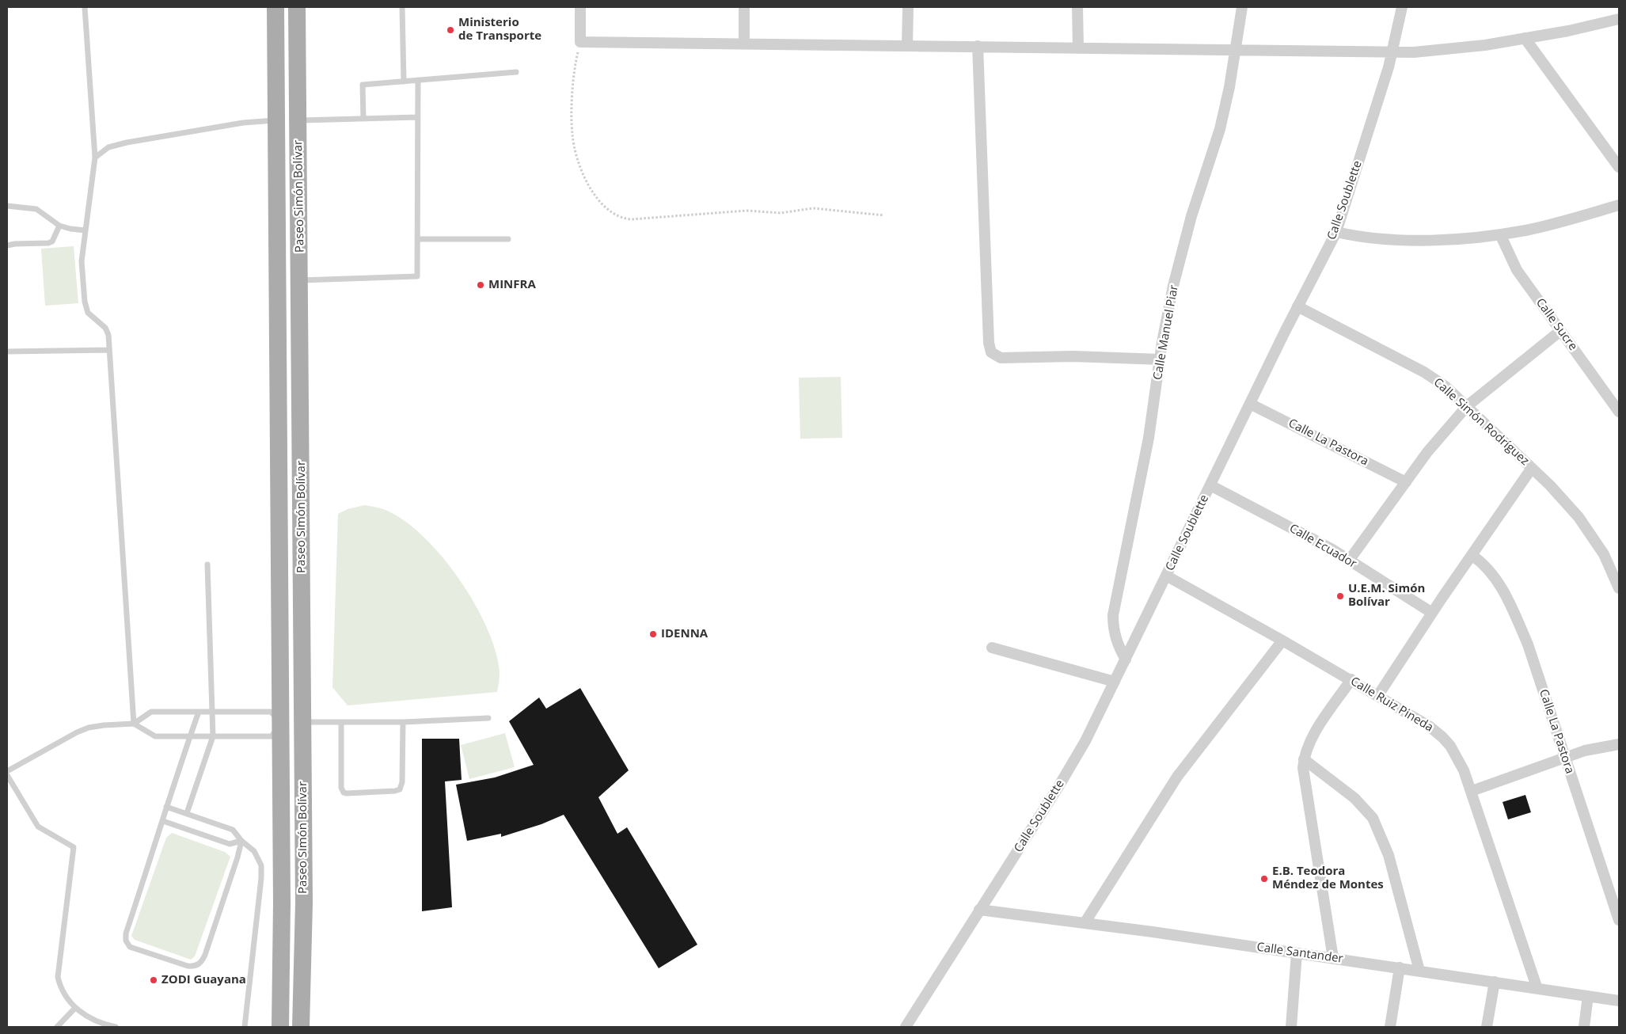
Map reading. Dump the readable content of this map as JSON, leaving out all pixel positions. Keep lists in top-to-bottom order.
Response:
{
  "streets": {
    "main road": ["Paseo Simón Bolívar"],
    "street": [
      "Calle Soublette",
      "Calle Sucre",
      "Calle Manuel Piar",
      "Calle Simón Rodríguez",
      "Calle La Pastora",
      "Calle Ecuador",
      "Calle Ruiz Pineda",
      "Calle Santander"
    ]
  },
  "crossings": [
    ["Calle Soublette", "Calle Manuel Piar"],
    ["Calle Soublette", "Calle Simón Rodríguez"],
    ["Calle Soublette", "Calle La Pastora"],
    ["Calle Soublette", "Calle Ecuador"],
    ["Calle Soublette", "Calle Ruiz Pineda"],
    ["Calle Soublette", "Calle Santander"],
    ["Calle Ruiz Pineda", "Calle Santander"]
  ],
  "places": [
    "Ministerio de Transporte",
    "MINFRA",
    "U.E.M. Simón Bolívar",
    "IDENNA",
    "E.B. Teodora Méndez de Montes",
    "ZODI Guayana"
  ]
}
